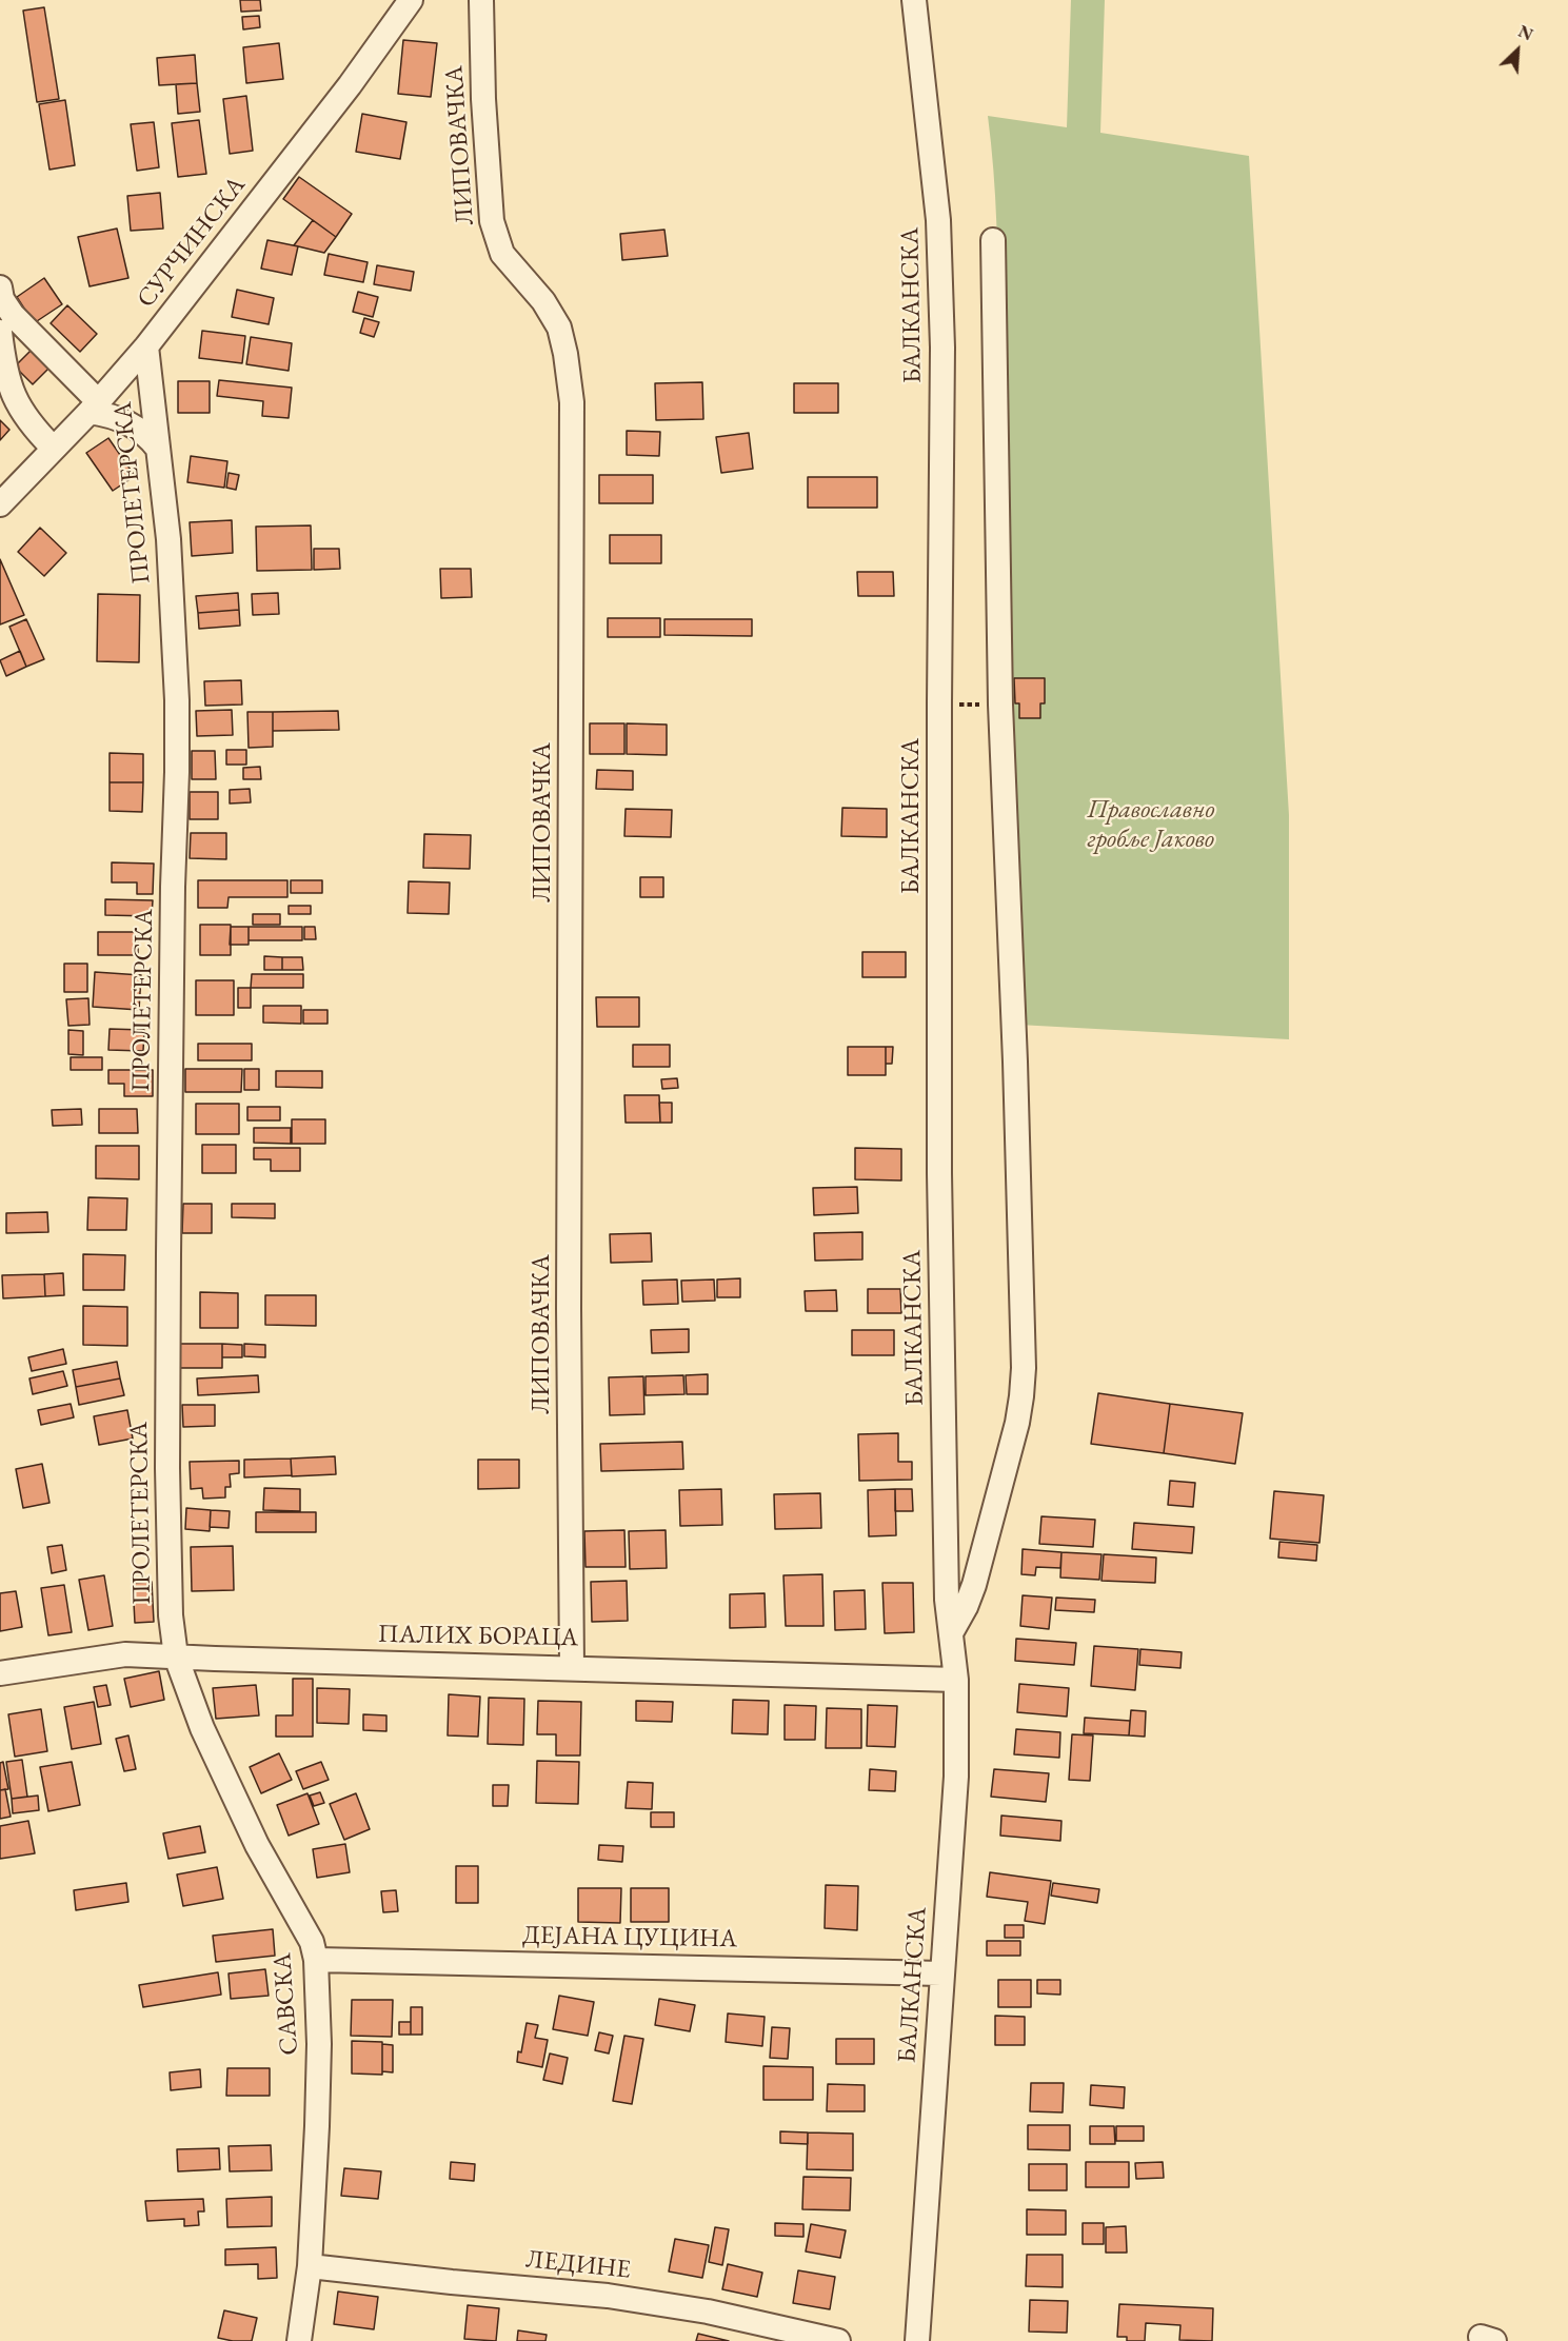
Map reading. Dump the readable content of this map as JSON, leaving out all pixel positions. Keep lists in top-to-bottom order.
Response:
{
  "streets": {
    "street": [
      "ЛИПОВАЧКА",
      "СУРЧИНСКА",
      "БАЛКАНСКА",
      "ПРОЛЕТЕРСКА",
      "ПАЛИХ БОРАЦА",
      "ДЕЈАНА ЦУЦИНА",
      "САВСКА",
      "ЛЕДИНЕ"
    ]
  },
  "crossings": [
    ["ЛИПОВАЧКА", "ПАЛИХ БОРАЦА"],
    ["СУРЧИНСКА", "ПРОЛЕТЕРСКА"],
    ["БАЛКАНСКА", "ПАЛИХ БОРАЦА"],
    ["БАЛКАНСКА", "ДЕЈАНА ЦУЦИНА"],
    ["ПРОЛЕТЕРСКА", "ПАЛИХ БОРАЦА"],
    ["ПРОЛЕТЕРСКА", "САВСКА"],
    ["ПАЛИХ БОРАЦА", "САВСКА"],
    ["ДЕЈАНА ЦУЦИНА", "САВСКА"],
    ["САВСКА", "ЛЕДИНЕ"]
  ],
  "parks": ["Православно гробље Јаково"],
  "north": "top right"
}
